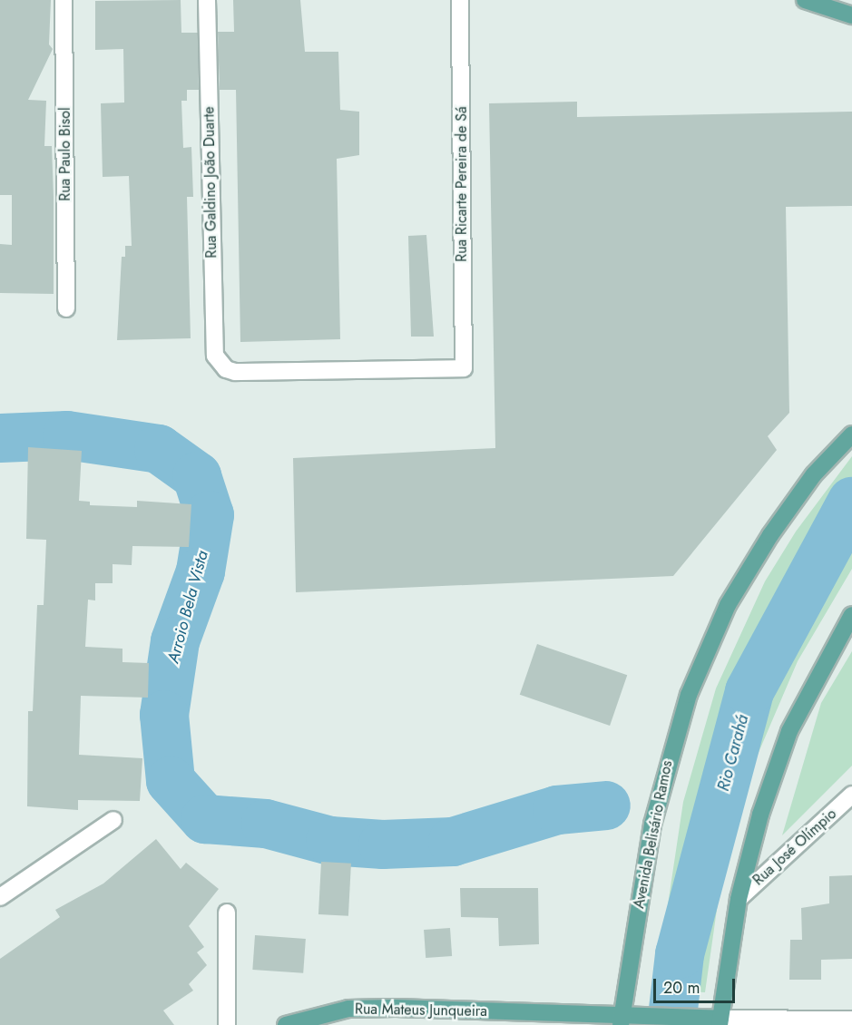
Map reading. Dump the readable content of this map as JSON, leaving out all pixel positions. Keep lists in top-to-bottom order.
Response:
{
  "streets": {
    "main road": ["Avenida Belisário Ramos", "Rua Mateus Junqueira"],
    "street": [
      "Rua Paulo Bisol",
      "Rua Galdino João Duarte",
      "Rua Ricarte Pereira de Sá",
      "Rua José Olímpio"
    ]
  },
  "crossings": [
    ["Rua Galdino João Duarte", "Rua Ricarte Pereira de Sá"],
    ["Avenida Belisário Ramos", "Rua Mateus Junqueira"]
  ],
  "water": ["Arroio Bela Vista", "Rio Carahá"],
  "scale_bar": "20 m"
}
